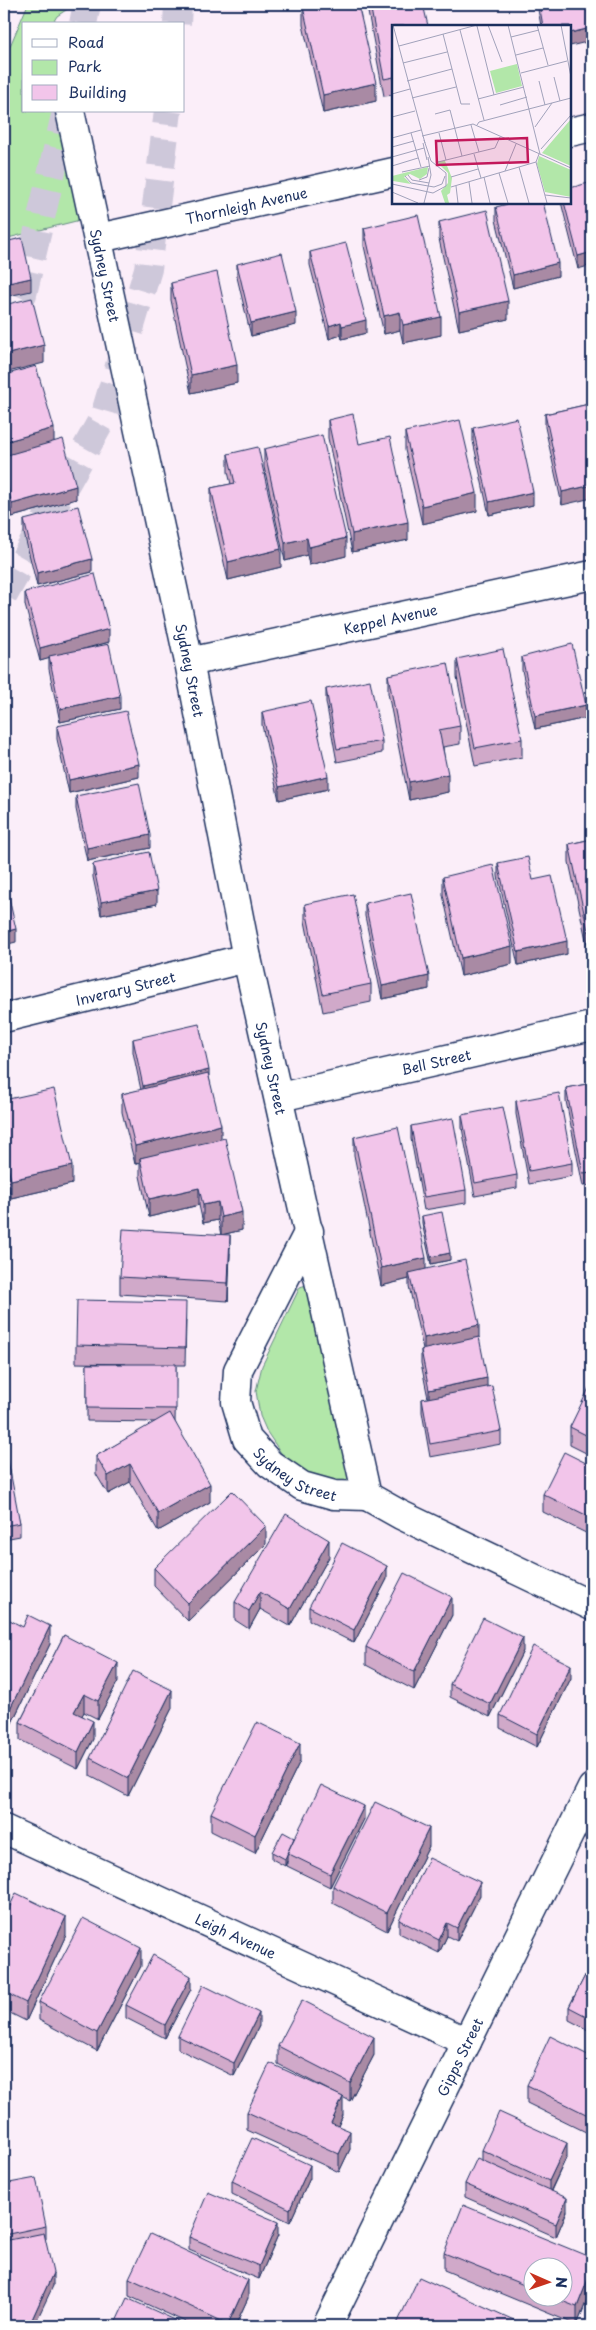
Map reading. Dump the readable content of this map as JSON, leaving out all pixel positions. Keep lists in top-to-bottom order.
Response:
{
  "streets": {
    "street": [
      "Thornleigh Avenue",
      "Sydney Street",
      "Keppel Avenue",
      "Inverary Street",
      "Bell Street",
      "Leigh Avenue",
      "Gipps Street"
    ]
  },
  "crossings": [
    ["Thornleigh Avenue", "Sydney Street"],
    ["Sydney Street", "Keppel Avenue"],
    ["Sydney Street", "Inverary Street"],
    ["Sydney Street", "Bell Street"],
    ["Leigh Avenue", "Gipps Street"]
  ],
  "legend": ["Road", "Park", "Building"],
  "north": "right"
}
